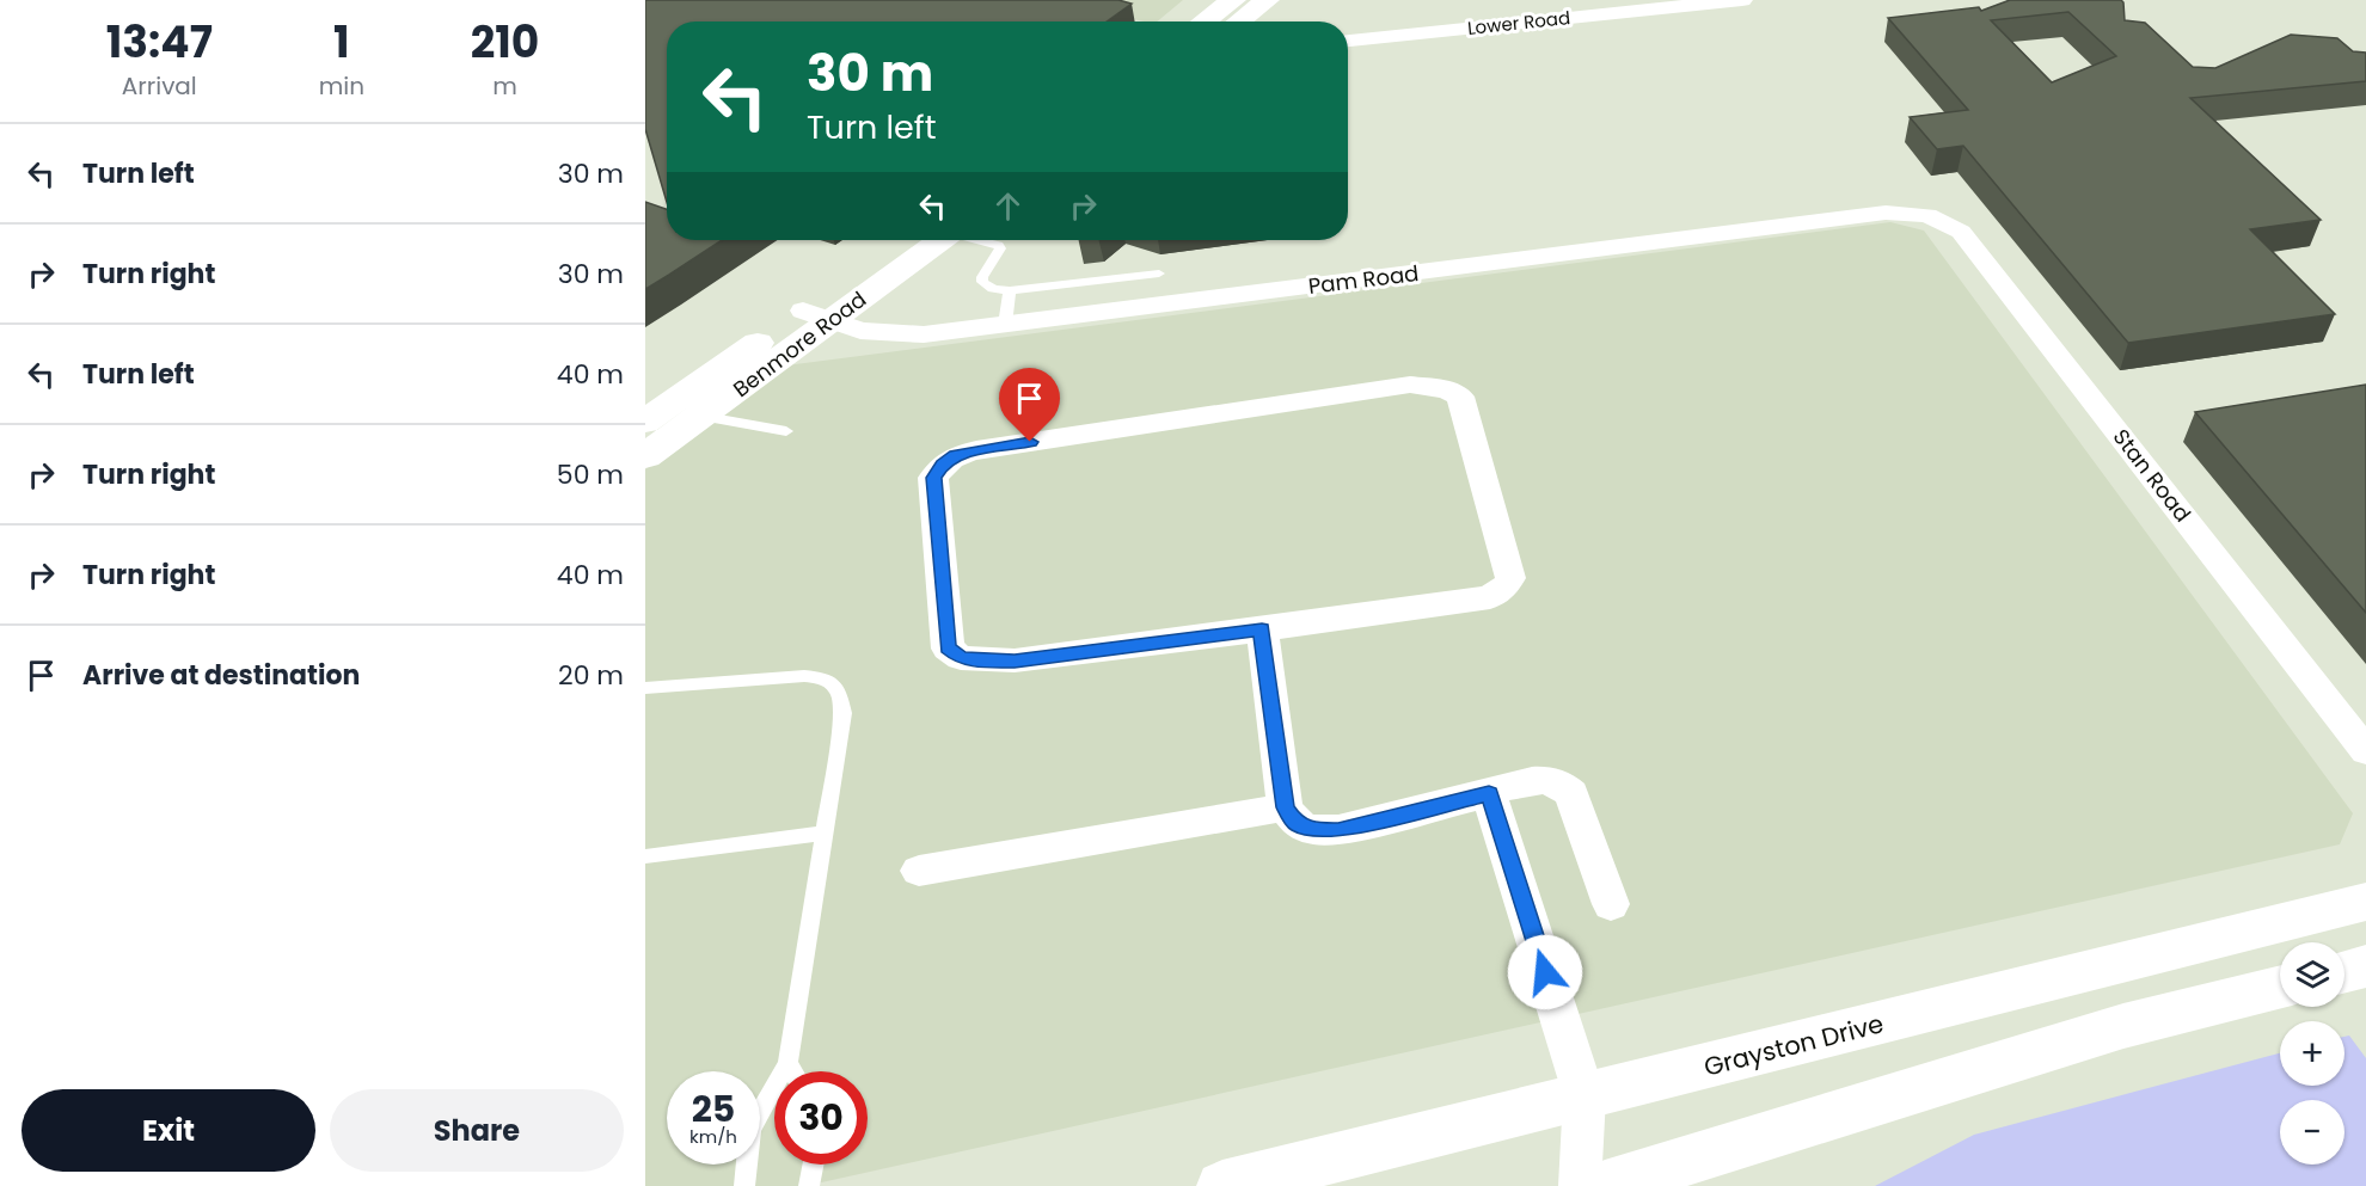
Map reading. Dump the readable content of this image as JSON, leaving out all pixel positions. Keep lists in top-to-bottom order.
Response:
{
  "streets": {
    "main road": ["Benmore Road", "Grayston Drive"],
    "street": ["Lower Road", "Pam Road", "Stan Road"]
  },
  "crossings": [
    ["Pam Road", "Benmore Road"],
    ["Pam Road", "Stan Road"]
  ],
  "page": {
    "eta": [
      "13:47",
      "Arrival",
      "1",
      "min",
      "210",
      "m"
    ],
    "turn": ["30 m", "Turn left"],
    "list": [
      {
        "name": "Turn left",
        "value": "30 m"
      },
      {
        "name": "Turn right",
        "value": "30 m"
      },
      {
        "name": "Turn left",
        "value": "40 m"
      },
      {
        "name": "Turn right",
        "value": "50 m"
      },
      {
        "name": "Turn right",
        "value": "40 m"
      },
      {
        "name": "Arrive at destination",
        "value": "20 m"
      }
    ],
    "map_buttons": ["+", "−"],
    "speed": "25 km/h",
    "limit": "30",
    "buttons": ["Exit", "Share"]
  }
}
